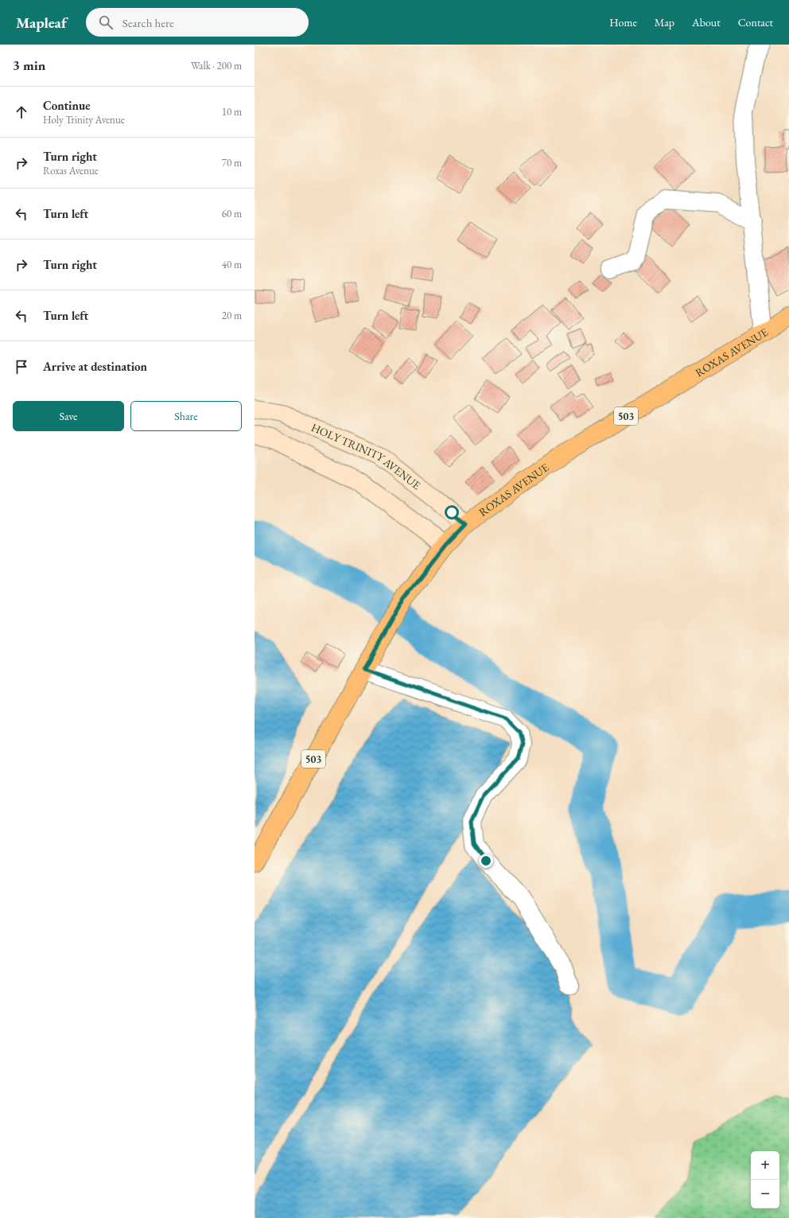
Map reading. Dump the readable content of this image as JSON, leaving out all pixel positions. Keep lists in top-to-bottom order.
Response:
{
  "streets": {
    "main road": ["ROXAS AVENUE", "503", "HOLY TRINITY AVENUE"]
  },
  "crossings": [
    ["ROXAS AVENUE", "HOLY TRINITY AVENUE"]
  ],
  "page": {
    "header": "Mapleaf",
    "search": "Search here",
    "nav": [
      "Home",
      "Map",
      "About",
      "Contact"
    ],
    "heading": ["3 min", "Walk · 200 m"],
    "list": [
      ["Continue", "Holy Trinity Avenue", "10 m"],
      ["Turn right", "Roxas Avenue", "70 m"],
      ["Turn left", "60 m"],
      ["Turn right", "40 m"],
      ["Turn left", "20 m"],
      "Arrive at destination"
    ],
    "buttons": ["Save", "Share"],
    "map_buttons": ["+", "−"]
  }
}
